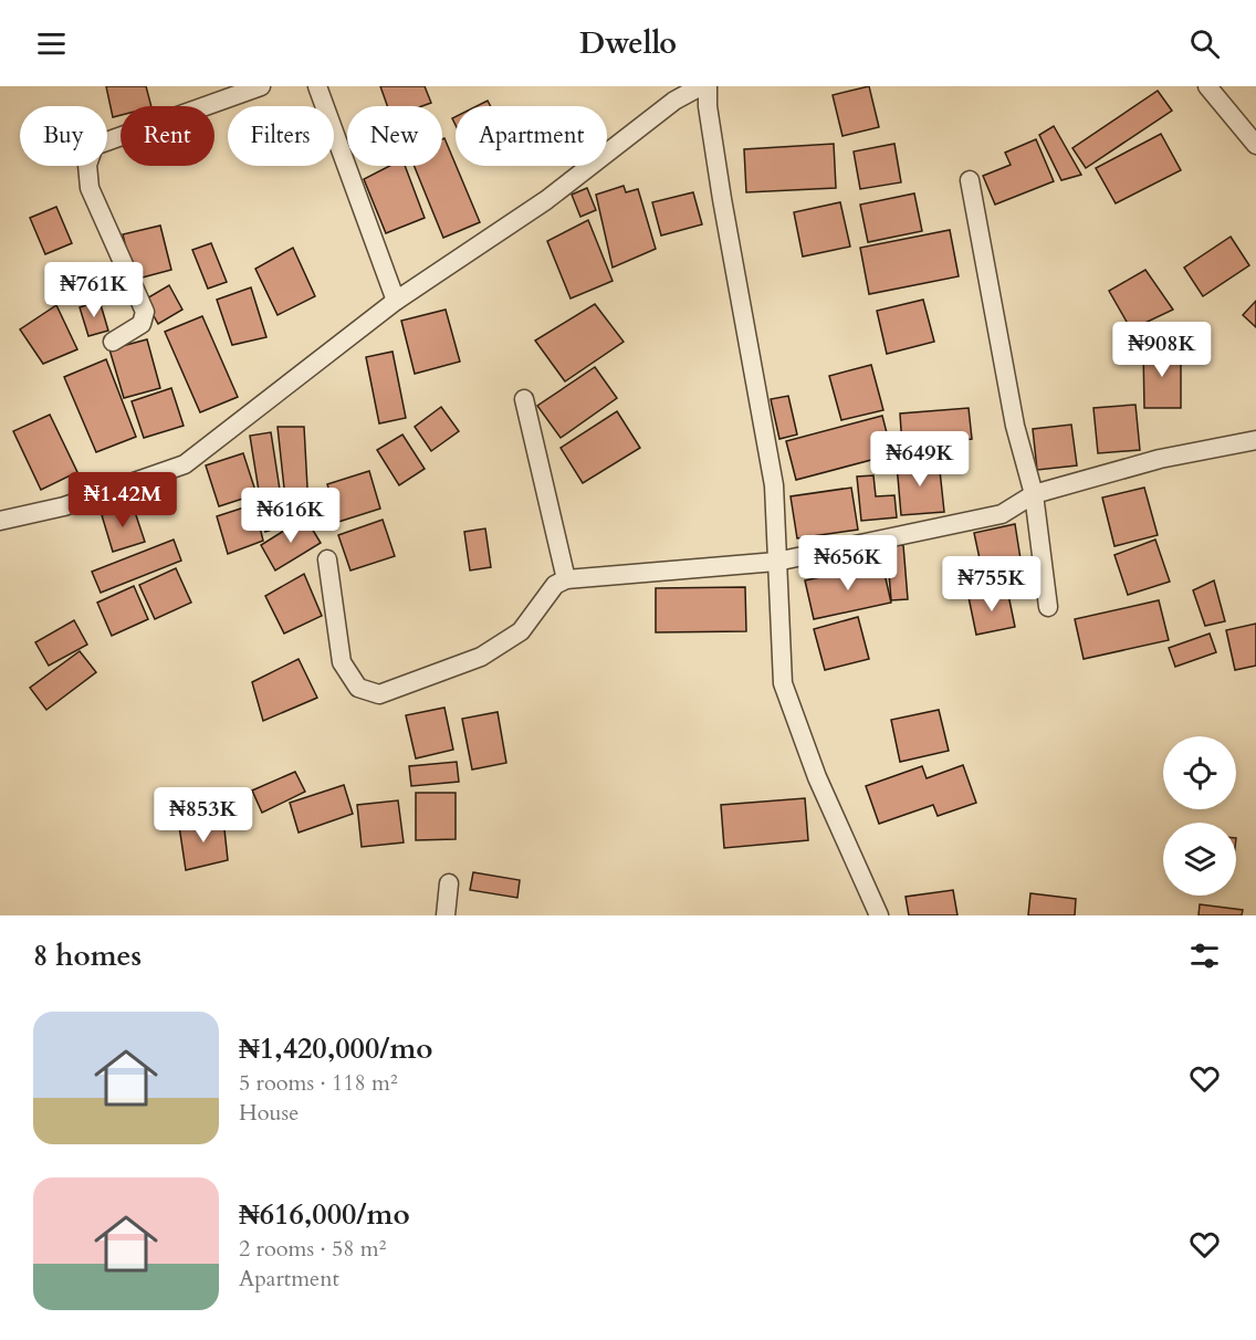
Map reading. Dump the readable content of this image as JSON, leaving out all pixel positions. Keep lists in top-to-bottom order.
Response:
{
  "page": {
    "header": "Dwello",
    "chip": [
      "Buy",
      "Rent",
      "Filters",
      "New",
      "Apartment"
    ],
    "price": [
      "₦761K",
      "₦908K",
      "₦649K",
      "₦1.42M",
      "₦616K",
      "₦656K",
      "₦755K",
      "₦853K"
    ],
    "heading": "8 homes",
    "list": [
      {
        "name": "₦1,420,000/mo",
        "note": "5 rooms · 118 m² · House"
      },
      {
        "name": "₦616,000/mo",
        "note": "2 rooms · 58 m² · Apartment"
      }
    ]
  }
}
